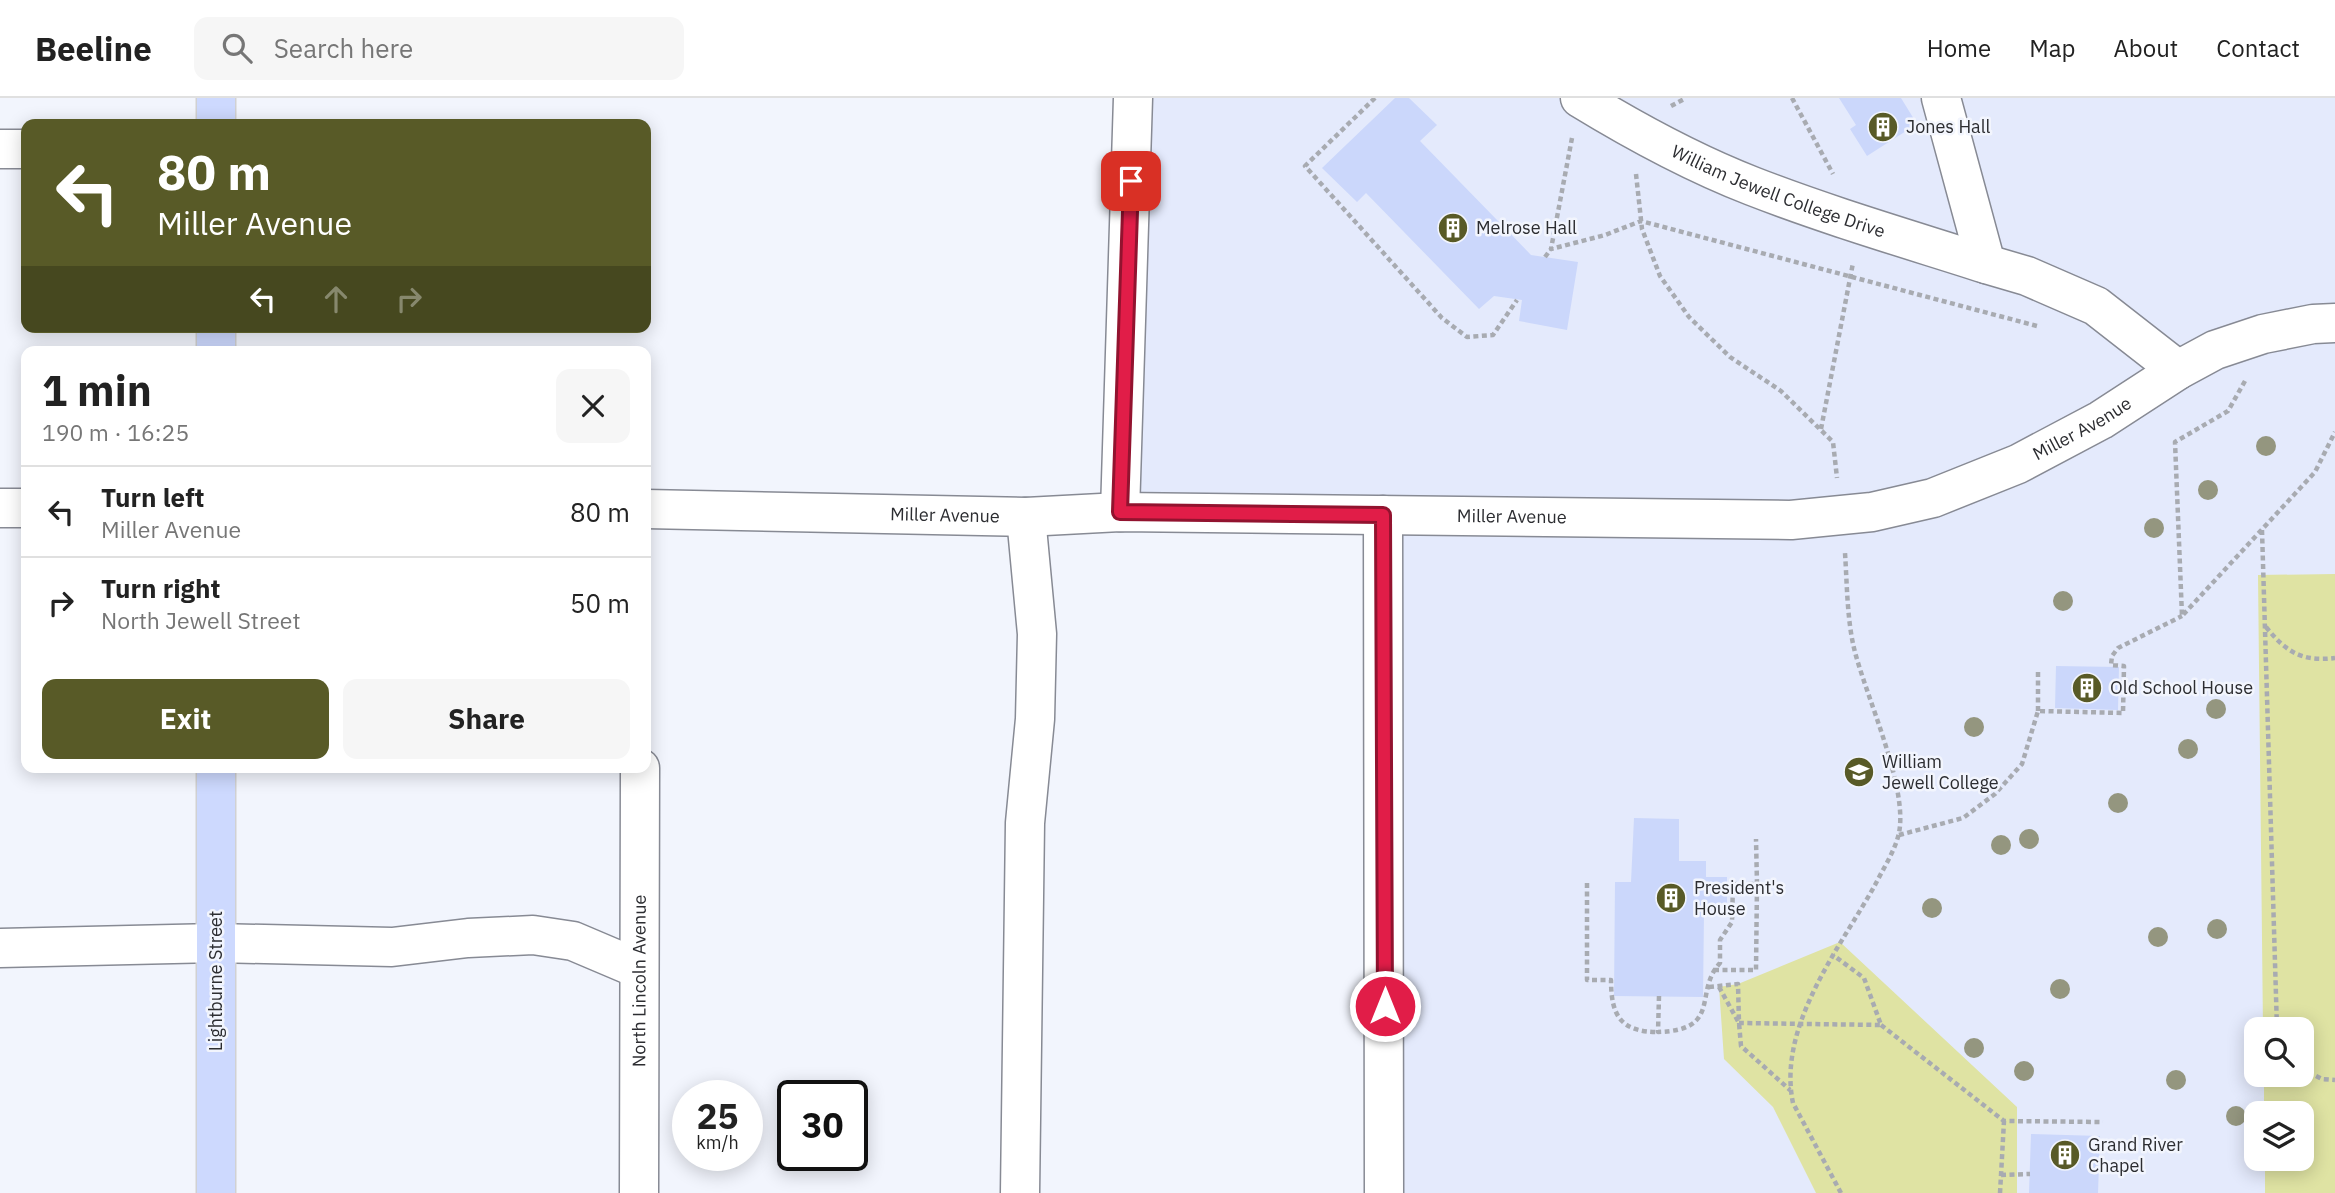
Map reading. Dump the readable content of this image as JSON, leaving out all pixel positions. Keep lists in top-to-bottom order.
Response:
{
  "streets": {
    "main road": ["Lightburne Street"],
    "street": ["William Jewell College Drive", "Miller Avenue", "North Lincoln Avenue"]
  },
  "crossings": [
    ["William Jewell College Drive", "Miller Avenue"]
  ],
  "places": {
    "building": [
      "Jones Hall",
      "Melrose Hall",
      "Old School House",
      "President's House",
      "Grand River Chapel"
    ],
    "school or university": ["William Jewell College"]
  },
  "page": {
    "header": "Beeline",
    "search": "Search here",
    "nav": [
      "Home",
      "Map",
      "About",
      "Contact"
    ],
    "turn": ["80 m", "Miller Avenue"],
    "heading": ["1 min", "190 m · 16:25"],
    "list": [
      {
        "name": "Turn left",
        "note": "Miller Avenue",
        "value": "80 m"
      },
      {
        "name": "Turn right",
        "note": "North Jewell Street",
        "value": "50 m"
      }
    ],
    "buttons": ["Exit", "Share"],
    "speed": "25 km/h",
    "limit": "30"
  }
}
